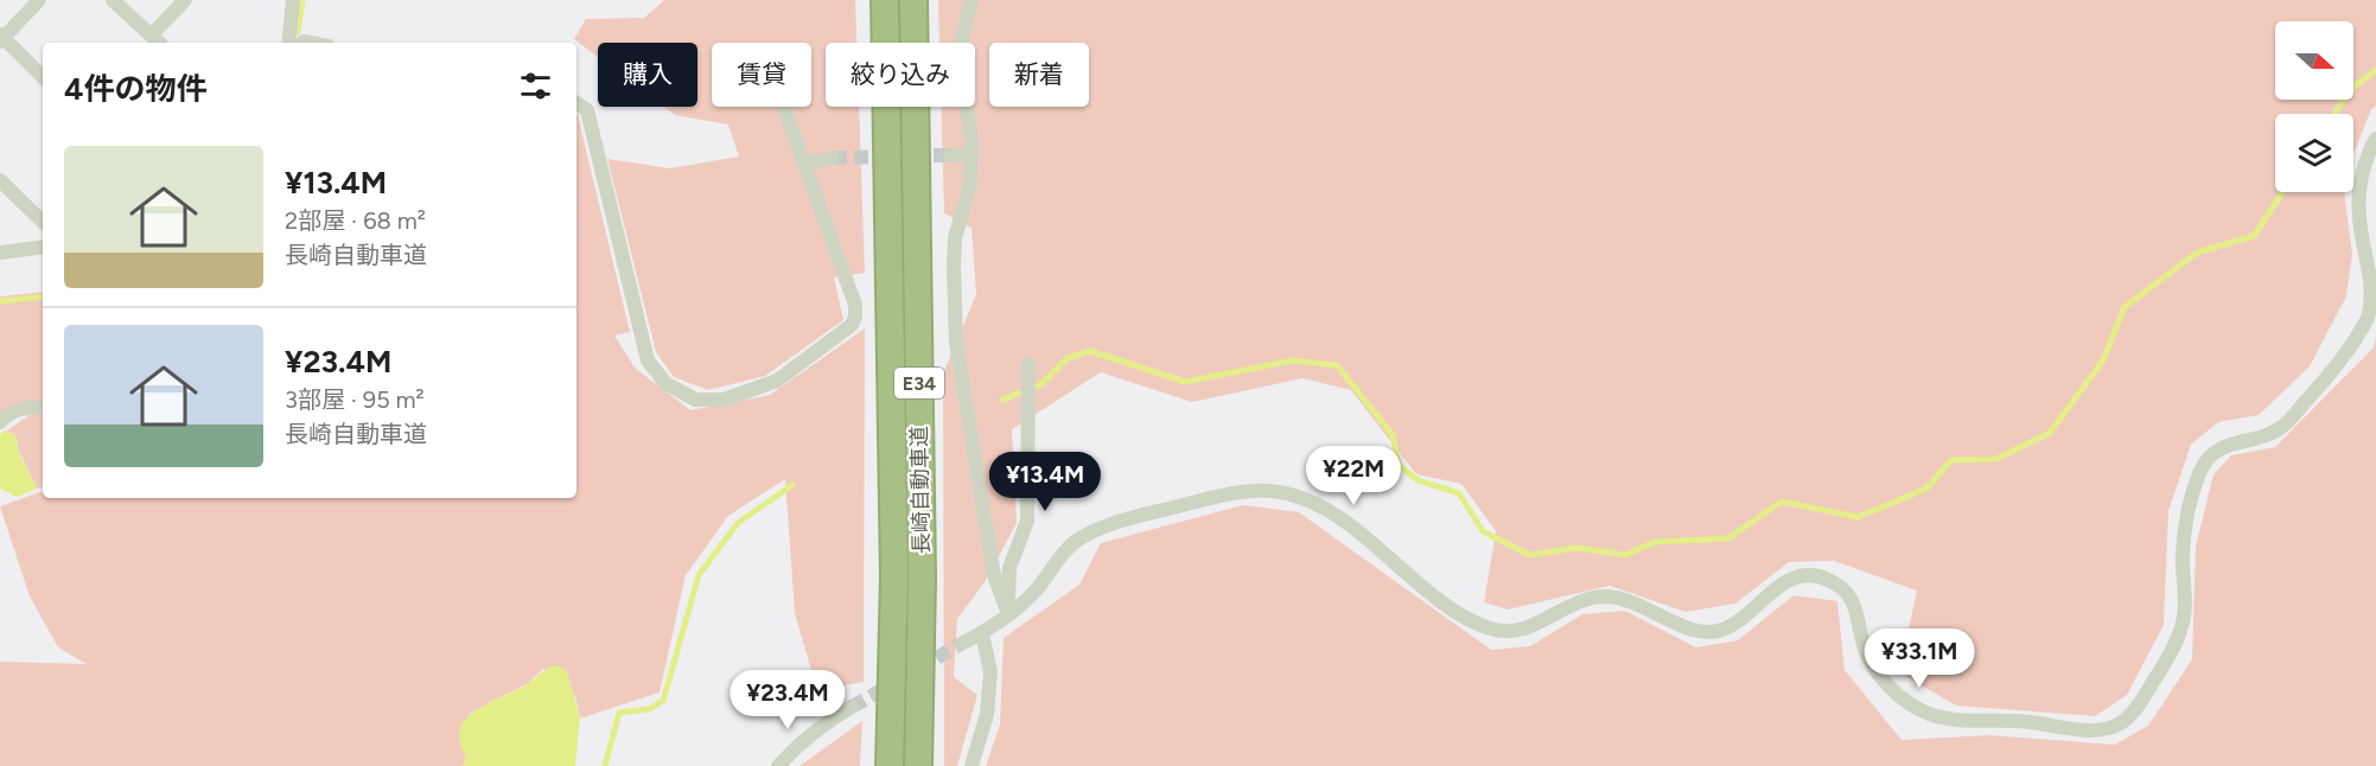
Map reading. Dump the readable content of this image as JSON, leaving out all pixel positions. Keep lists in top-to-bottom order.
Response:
{
  "streets": {
    "highway": ["E34", "長崎自動車道"]
  },
  "north": "right",
  "page": {
    "chip": [
      "購入",
      "賃貸",
      "絞り込み",
      "新着"
    ],
    "heading": "4件の物件",
    "list": [
      {
        "name": "¥13.4M",
        "note": "2部屋 · 68 m² · 長崎自動車道"
      },
      {
        "name": "¥23.4M",
        "note": "3部屋 · 95 m² · 長崎自動車道"
      }
    ],
    "price": [
      "¥22M",
      "¥13.4M",
      "¥33.1M",
      "¥23.4M"
    ]
  }
}
